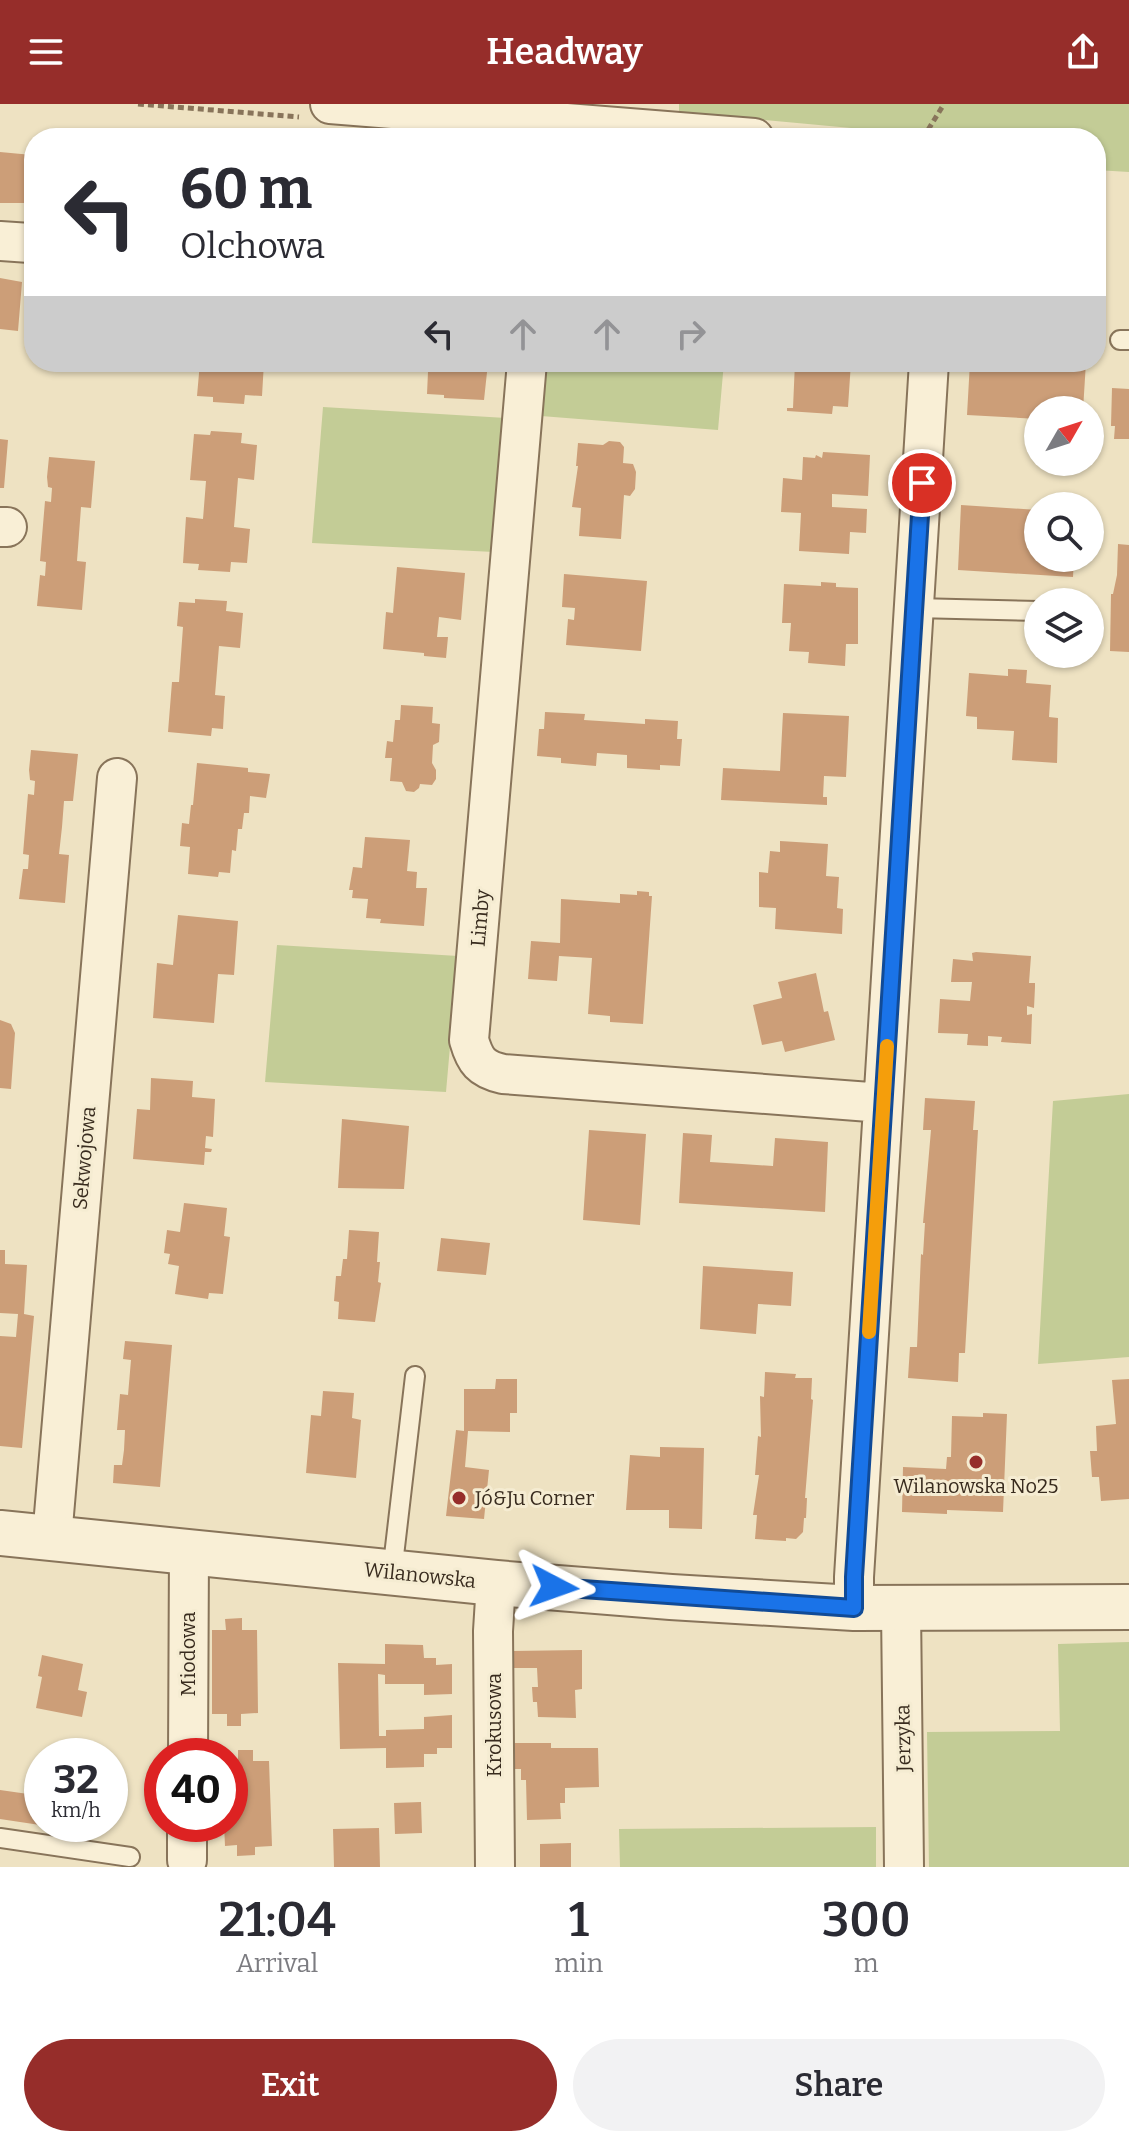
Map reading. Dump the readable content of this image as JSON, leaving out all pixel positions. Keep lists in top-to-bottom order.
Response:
{
  "streets": {
    "street": [
      "Limby",
      "Sekwojowa",
      "Wilanowska",
      "Miodowa",
      "Krokusowa",
      "Jerzyka"
    ]
  },
  "crossings": [
    ["Sekwojowa", "Wilanowska"],
    ["Wilanowska", "Miodowa"],
    ["Wilanowska", "Krokusowa"],
    ["Wilanowska", "Jerzyka"]
  ],
  "places": ["Wilanowska No25", "Jó&Ju Corner"],
  "north": "top right",
  "page": {
    "header": "Headway",
    "turn": ["60 m", "Olchowa"],
    "speed": "32 km/h",
    "limit": "40",
    "eta": [
      "21:04",
      "Arrival",
      "1",
      "min",
      "300",
      "m"
    ],
    "buttons": ["Exit", "Share"]
  }
}
